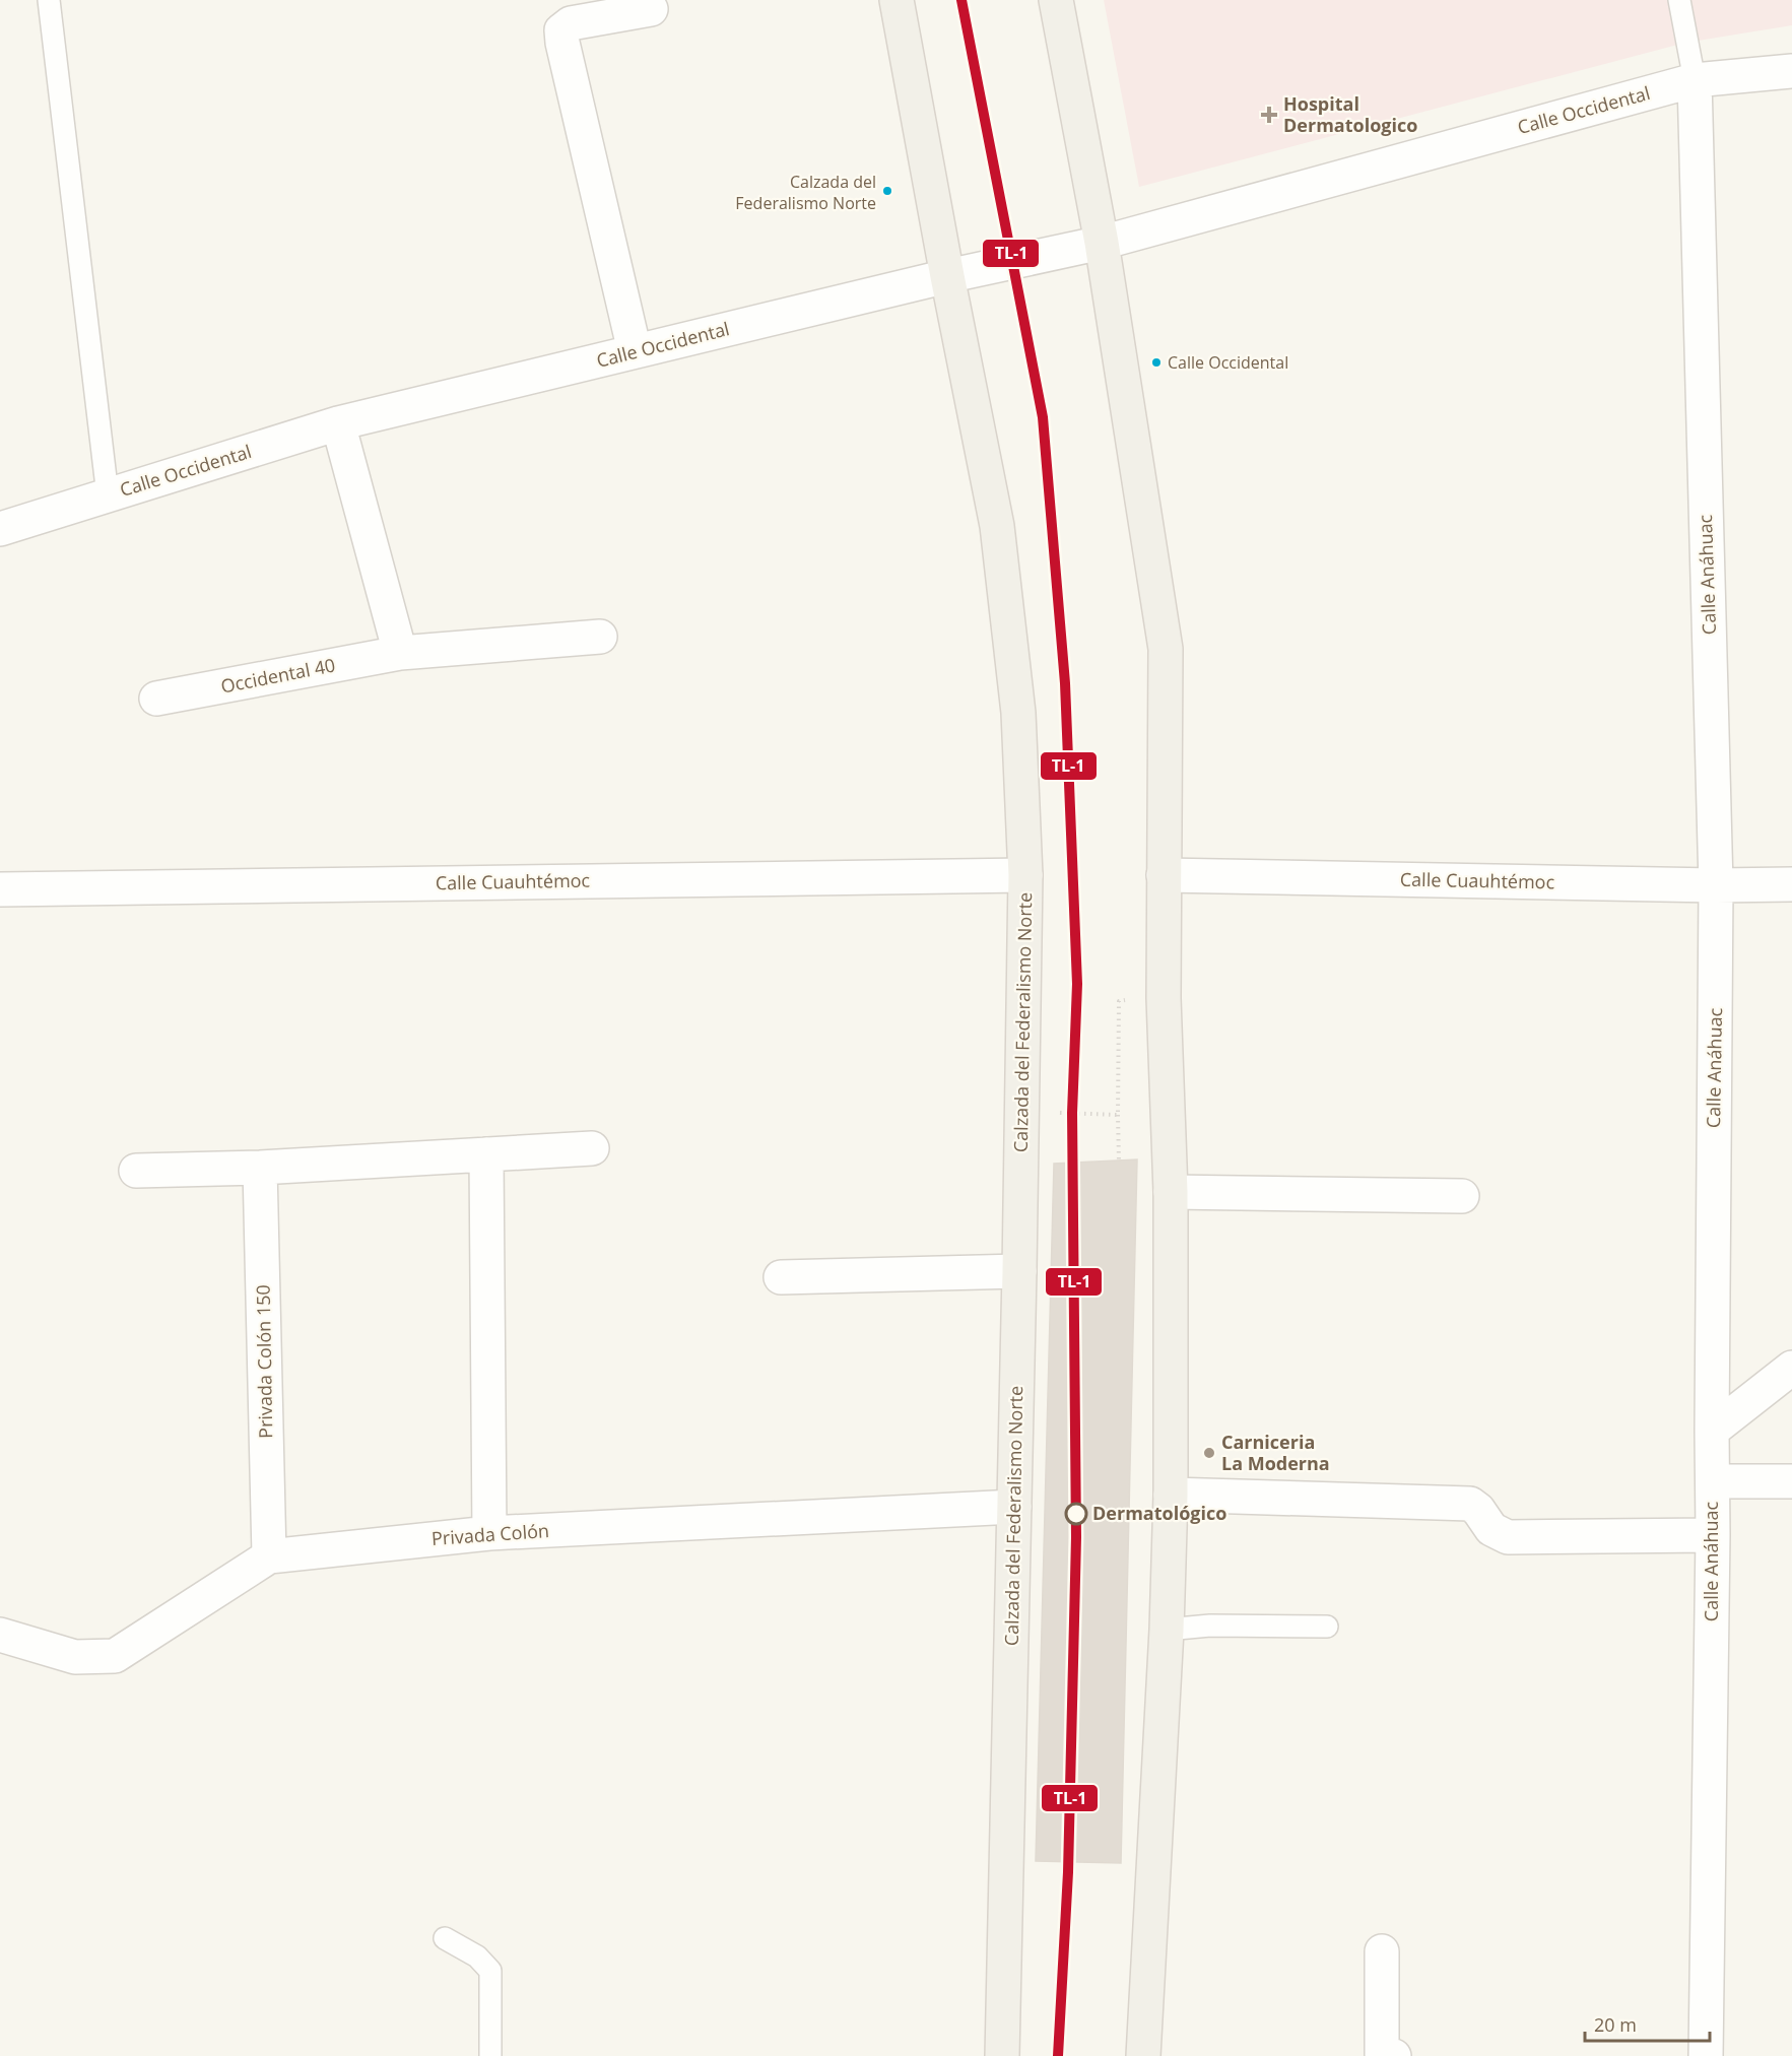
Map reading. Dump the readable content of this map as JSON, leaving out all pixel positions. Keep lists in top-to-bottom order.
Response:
{
  "streets": {
    "main road": ["Calzada del Federalismo Norte"],
    "street": [
      "Calle Occidental",
      "Calle Anáhuac",
      "Occidental 40",
      "Calle Cuauhtémoc",
      "Privada Colón 150",
      "Privada Colón"
    ]
  },
  "crossings": [
    ["Calle Occidental", "Calle Anáhuac"],
    ["Calle Occidental", "Calzada del Federalismo Norte"],
    ["Calle Anáhuac", "Calle Cuauhtémoc"],
    ["Calle Cuauhtémoc", "Calzada del Federalismo Norte"],
    ["Calzada del Federalismo Norte", "Privada Colón"],
    ["Privada Colón 150", "Privada Colón"]
  ],
  "places": {
    "health": ["Hospital Dermatologico"],
    "other": [
      "Calzada del Federalismo Norte",
      "Calle Occidental",
      "Carniceria La Moderna",
      "Dermatológico"
    ]
  },
  "lines": ["transit line TL-1"],
  "scale_bar": "20 m"
}
